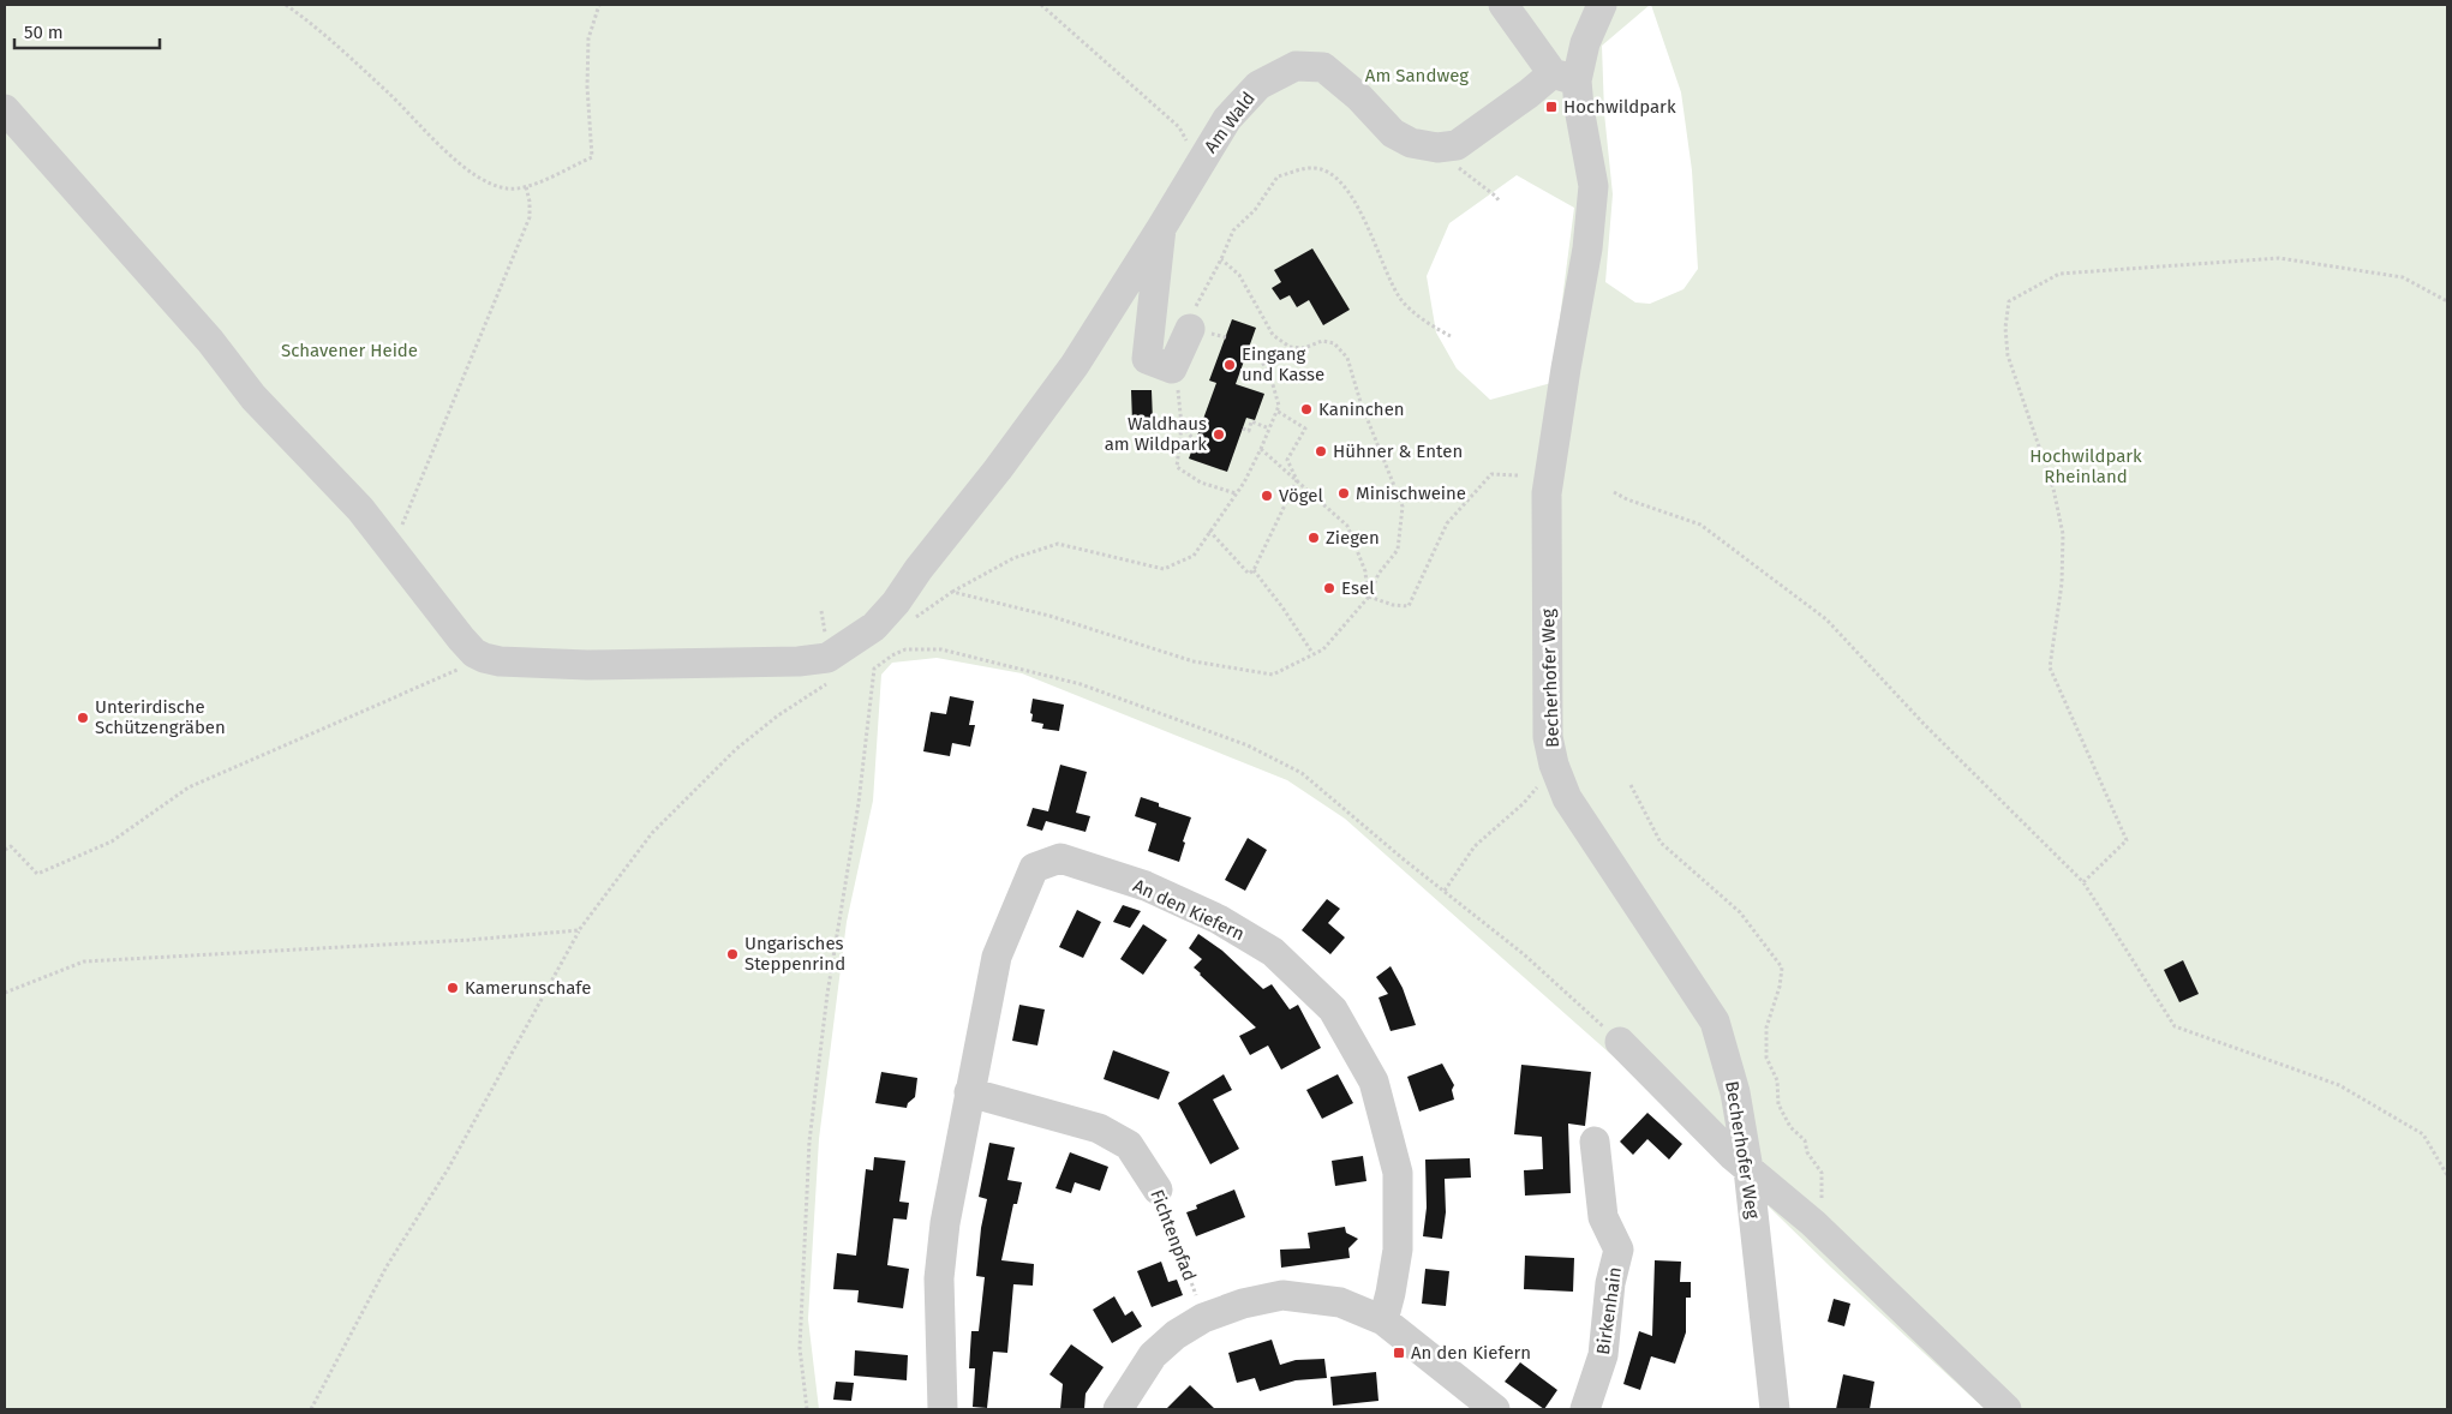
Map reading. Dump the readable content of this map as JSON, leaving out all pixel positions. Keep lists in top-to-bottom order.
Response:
{
  "streets": {
    "street": [
      "Am Wald",
      "Becherhofer Weg",
      "An den Kiefern",
      "Fichtenpfad",
      "Birkenhain"
    ]
  },
  "crossings": [
    ["An den Kiefern", "Fichtenpfad"]
  ],
  "parks": ["Am Sandweg", "Schavener Heide", "Hochwildpark Rheinland"],
  "places": {
    "transit": ["Hochwildpark", "An den Kiefern"],
    "other": [
      "Eingang und Kasse",
      "Kaninchen",
      "Waldhaus am Wildpark",
      "Hühner & Enten",
      "Minischweine",
      "Vögel",
      "Ziegen",
      "Esel",
      "Unterirdische Schützengräben",
      "Ungarisches Steppenrind",
      "Kamerunschafe"
    ]
  },
  "scale_bar": "50 m"
}
